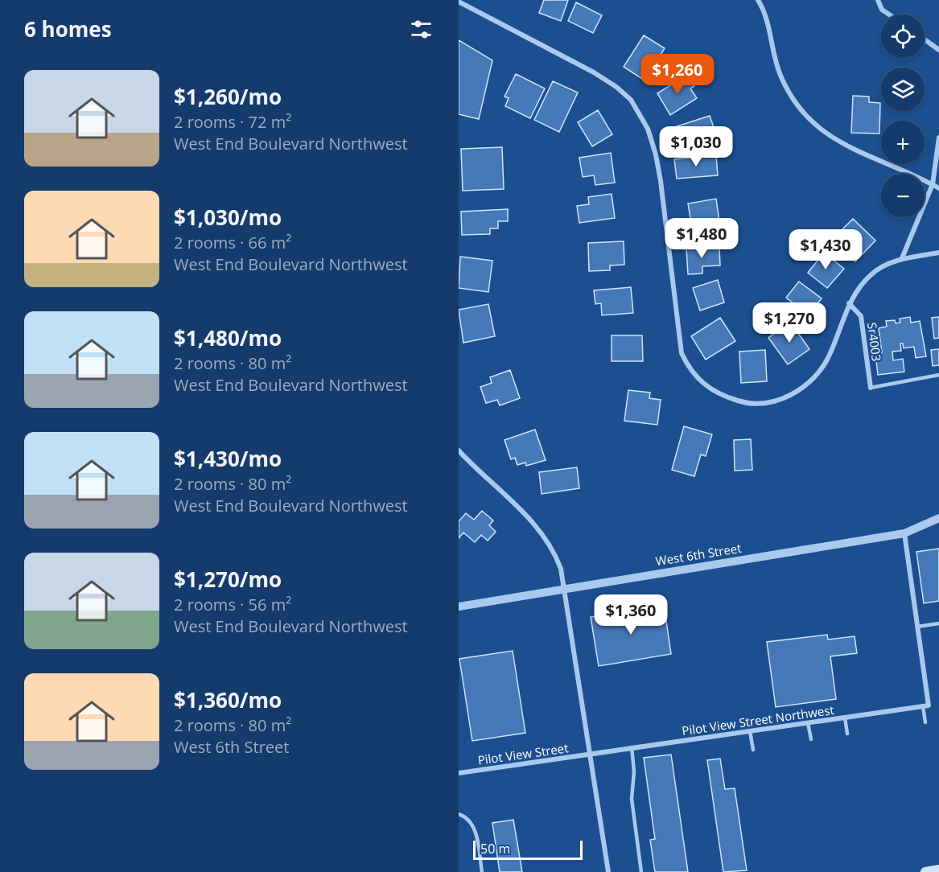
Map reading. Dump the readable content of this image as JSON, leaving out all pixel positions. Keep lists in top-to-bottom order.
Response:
{
  "streets": {
    "street": [
      "Sr4003",
      "West 6th Street",
      "Pilot View Street Northwest",
      "Pilot View Street"
    ]
  },
  "crossings": [
    ["Pilot View Street Northwest", "Pilot View Street"]
  ],
  "scale_bar": "50 m",
  "page": {
    "heading": "6 homes",
    "map_buttons": ["+", "−"],
    "price": [
      "$1,260",
      "$1,030",
      "$1,480",
      "$1,430",
      "$1,270",
      "$1,360"
    ],
    "list": [
      {
        "name": "$1,260/mo",
        "note": "2 rooms · 72 m² · West End Boulevard Northwest"
      },
      {
        "name": "$1,030/mo",
        "note": "2 rooms · 66 m² · West End Boulevard Northwest"
      },
      {
        "name": "$1,480/mo",
        "note": "2 rooms · 80 m² · West End Boulevard Northwest"
      },
      {
        "name": "$1,430/mo",
        "note": "2 rooms · 80 m² · West End Boulevard Northwest"
      },
      {
        "name": "$1,270/mo",
        "note": "2 rooms · 56 m² · West End Boulevard Northwest"
      },
      {
        "name": "$1,360/mo",
        "note": "2 rooms · 80 m² · West 6th Street"
      }
    ],
    "scale": "50 m"
  }
}
